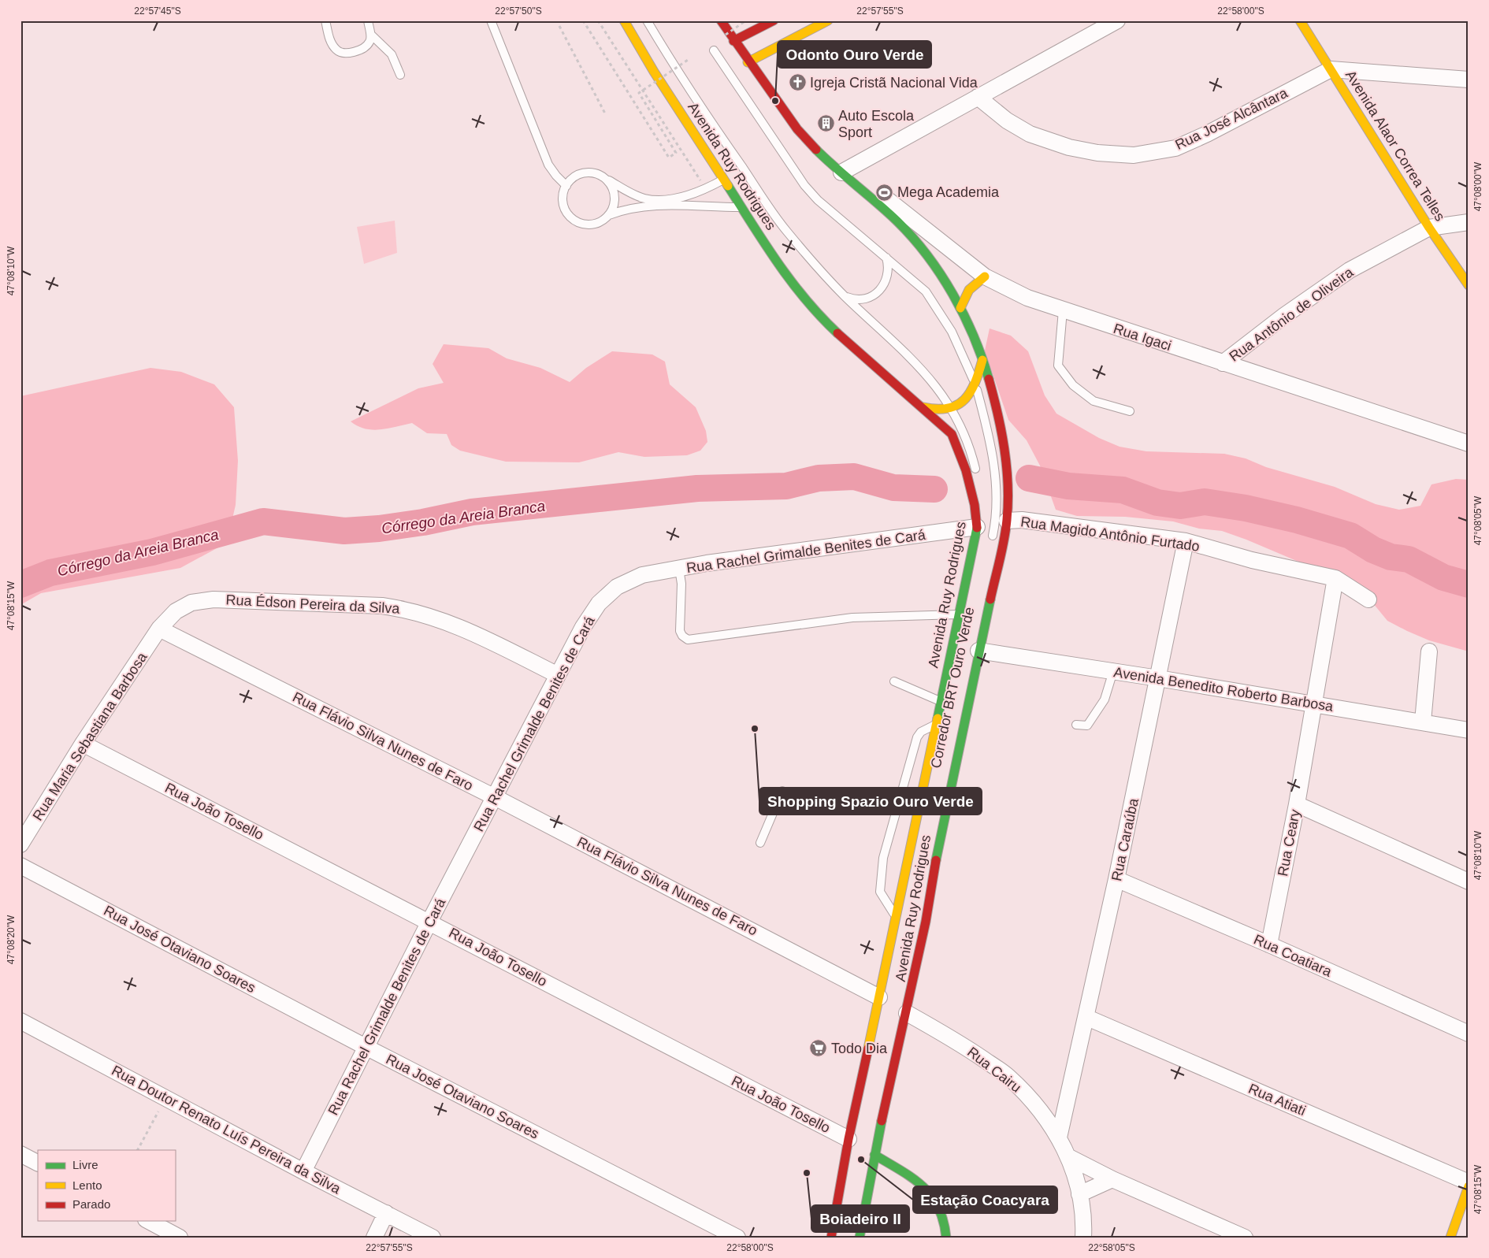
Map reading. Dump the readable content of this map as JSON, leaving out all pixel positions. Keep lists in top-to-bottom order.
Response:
{
  "streets": {
    "main road": ["Avenida Alaor Correa Telles", "Avenida Ruy Rodrigues"],
    "street": [
      "Rua José Alcântara",
      "Rua Antônio de Oliveira",
      "Rua Igaci",
      "Rua Magido Antônio Furtado",
      "Rua Rachel Grimalde Benites de Cará",
      "Rua Édson Pereira da Silva",
      "Avenida Benedito Roberto Barbosa",
      "Rua Maria Sebastiana Barbosa",
      "Rua Flávio Silva Nunes de Faro",
      "Rua João Tosello",
      "Rua Caraúba",
      "Rua Ceary",
      "Rua José Otaviano Soares",
      "Rua Coatiara",
      "Rua Cairu",
      "Rua Atiati",
      "Rua Doutor Renato Luís Pereira da Silva"
    ],
    "lane": ["Corredor BRT Ouro Verde"]
  },
  "crossings": [
    ["Rua José Alcântara", "Avenida Alaor Correa Telles"],
    ["Avenida Alaor Correa Telles", "Rua Antônio de Oliveira"],
    ["Avenida Ruy Rodrigues", "Rua Igaci"],
    ["Avenida Ruy Rodrigues", "Rua Magido Antônio Furtado"],
    ["Avenida Ruy Rodrigues", "Rua Rachel Grimalde Benites de Cará"],
    ["Avenida Ruy Rodrigues", "Corredor BRT Ouro Verde"],
    ["Avenida Ruy Rodrigues", "Avenida Benedito Roberto Barbosa"],
    ["Avenida Ruy Rodrigues", "Rua Flávio Silva Nunes de Faro"],
    ["Avenida Ruy Rodrigues", "Rua João Tosello"],
    ["Avenida Ruy Rodrigues", "Rua Cairu"],
    ["Rua Antônio de Oliveira", "Rua Igaci"],
    ["Rua Magido Antônio Furtado", "Rua Caraúba"],
    ["Rua Magido Antônio Furtado", "Rua Ceary"],
    ["Rua Rachel Grimalde Benites de Cará", "Rua Édson Pereira da Silva"],
    ["Rua Rachel Grimalde Benites de Cará", "Corredor BRT Ouro Verde"],
    ["Rua Rachel Grimalde Benites de Cará", "Rua Flávio Silva Nunes de Faro"],
    ["Rua Rachel Grimalde Benites de Cará", "Rua João Tosello"],
    ["Rua Rachel Grimalde Benites de Cará", "Rua José Otaviano Soares"],
    ["Rua Rachel Grimalde Benites de Cará", "Rua Doutor Renato Luís Pereira da Silva"],
    ["Rua Édson Pereira da Silva", "Rua Maria Sebastiana Barbosa"],
    ["Rua Édson Pereira da Silva", "Rua Flávio Silva Nunes de Faro"],
    ["Avenida Benedito Roberto Barbosa", "Rua Caraúba"],
    ["Avenida Benedito Roberto Barbosa", "Rua Ceary"],
    ["Rua Maria Sebastiana Barbosa", "Rua Flávio Silva Nunes de Faro"],
    ["Rua Maria Sebastiana Barbosa", "Rua João Tosello"],
    ["Rua Caraúba", "Rua Coatiara"],
    ["Rua Caraúba", "Rua Cairu"],
    ["Rua Caraúba", "Rua Atiati"],
    ["Rua Ceary", "Rua Coatiara"]
  ],
  "water": ["Córrego da Areia Branca"],
  "places": {
    "church": ["Igreja Cristã Nacional Vida"],
    "other": [
      "Odonto Ouro Verde",
      "Shopping Spazio Ouro Verde",
      "Estação Coacyara",
      "Boiadeiro II"
    ],
    "building": ["Auto Escola Sport"],
    "sports": ["Mega Academia"],
    "supermarket": ["Todo Dia"]
  },
  "legend": ["Livre", "Lento", "Parado"],
  "coordinates": [
    "22°57'45\"S",
    "22°57'50\"S",
    "22°57'55\"S",
    "22°58'00\"S",
    "47°08'00\"W",
    "47°08'10\"W",
    "47°08'05\"W",
    "47°08'15\"W",
    "47°08'20\"W",
    "22°58'05\"S"
  ]
}
